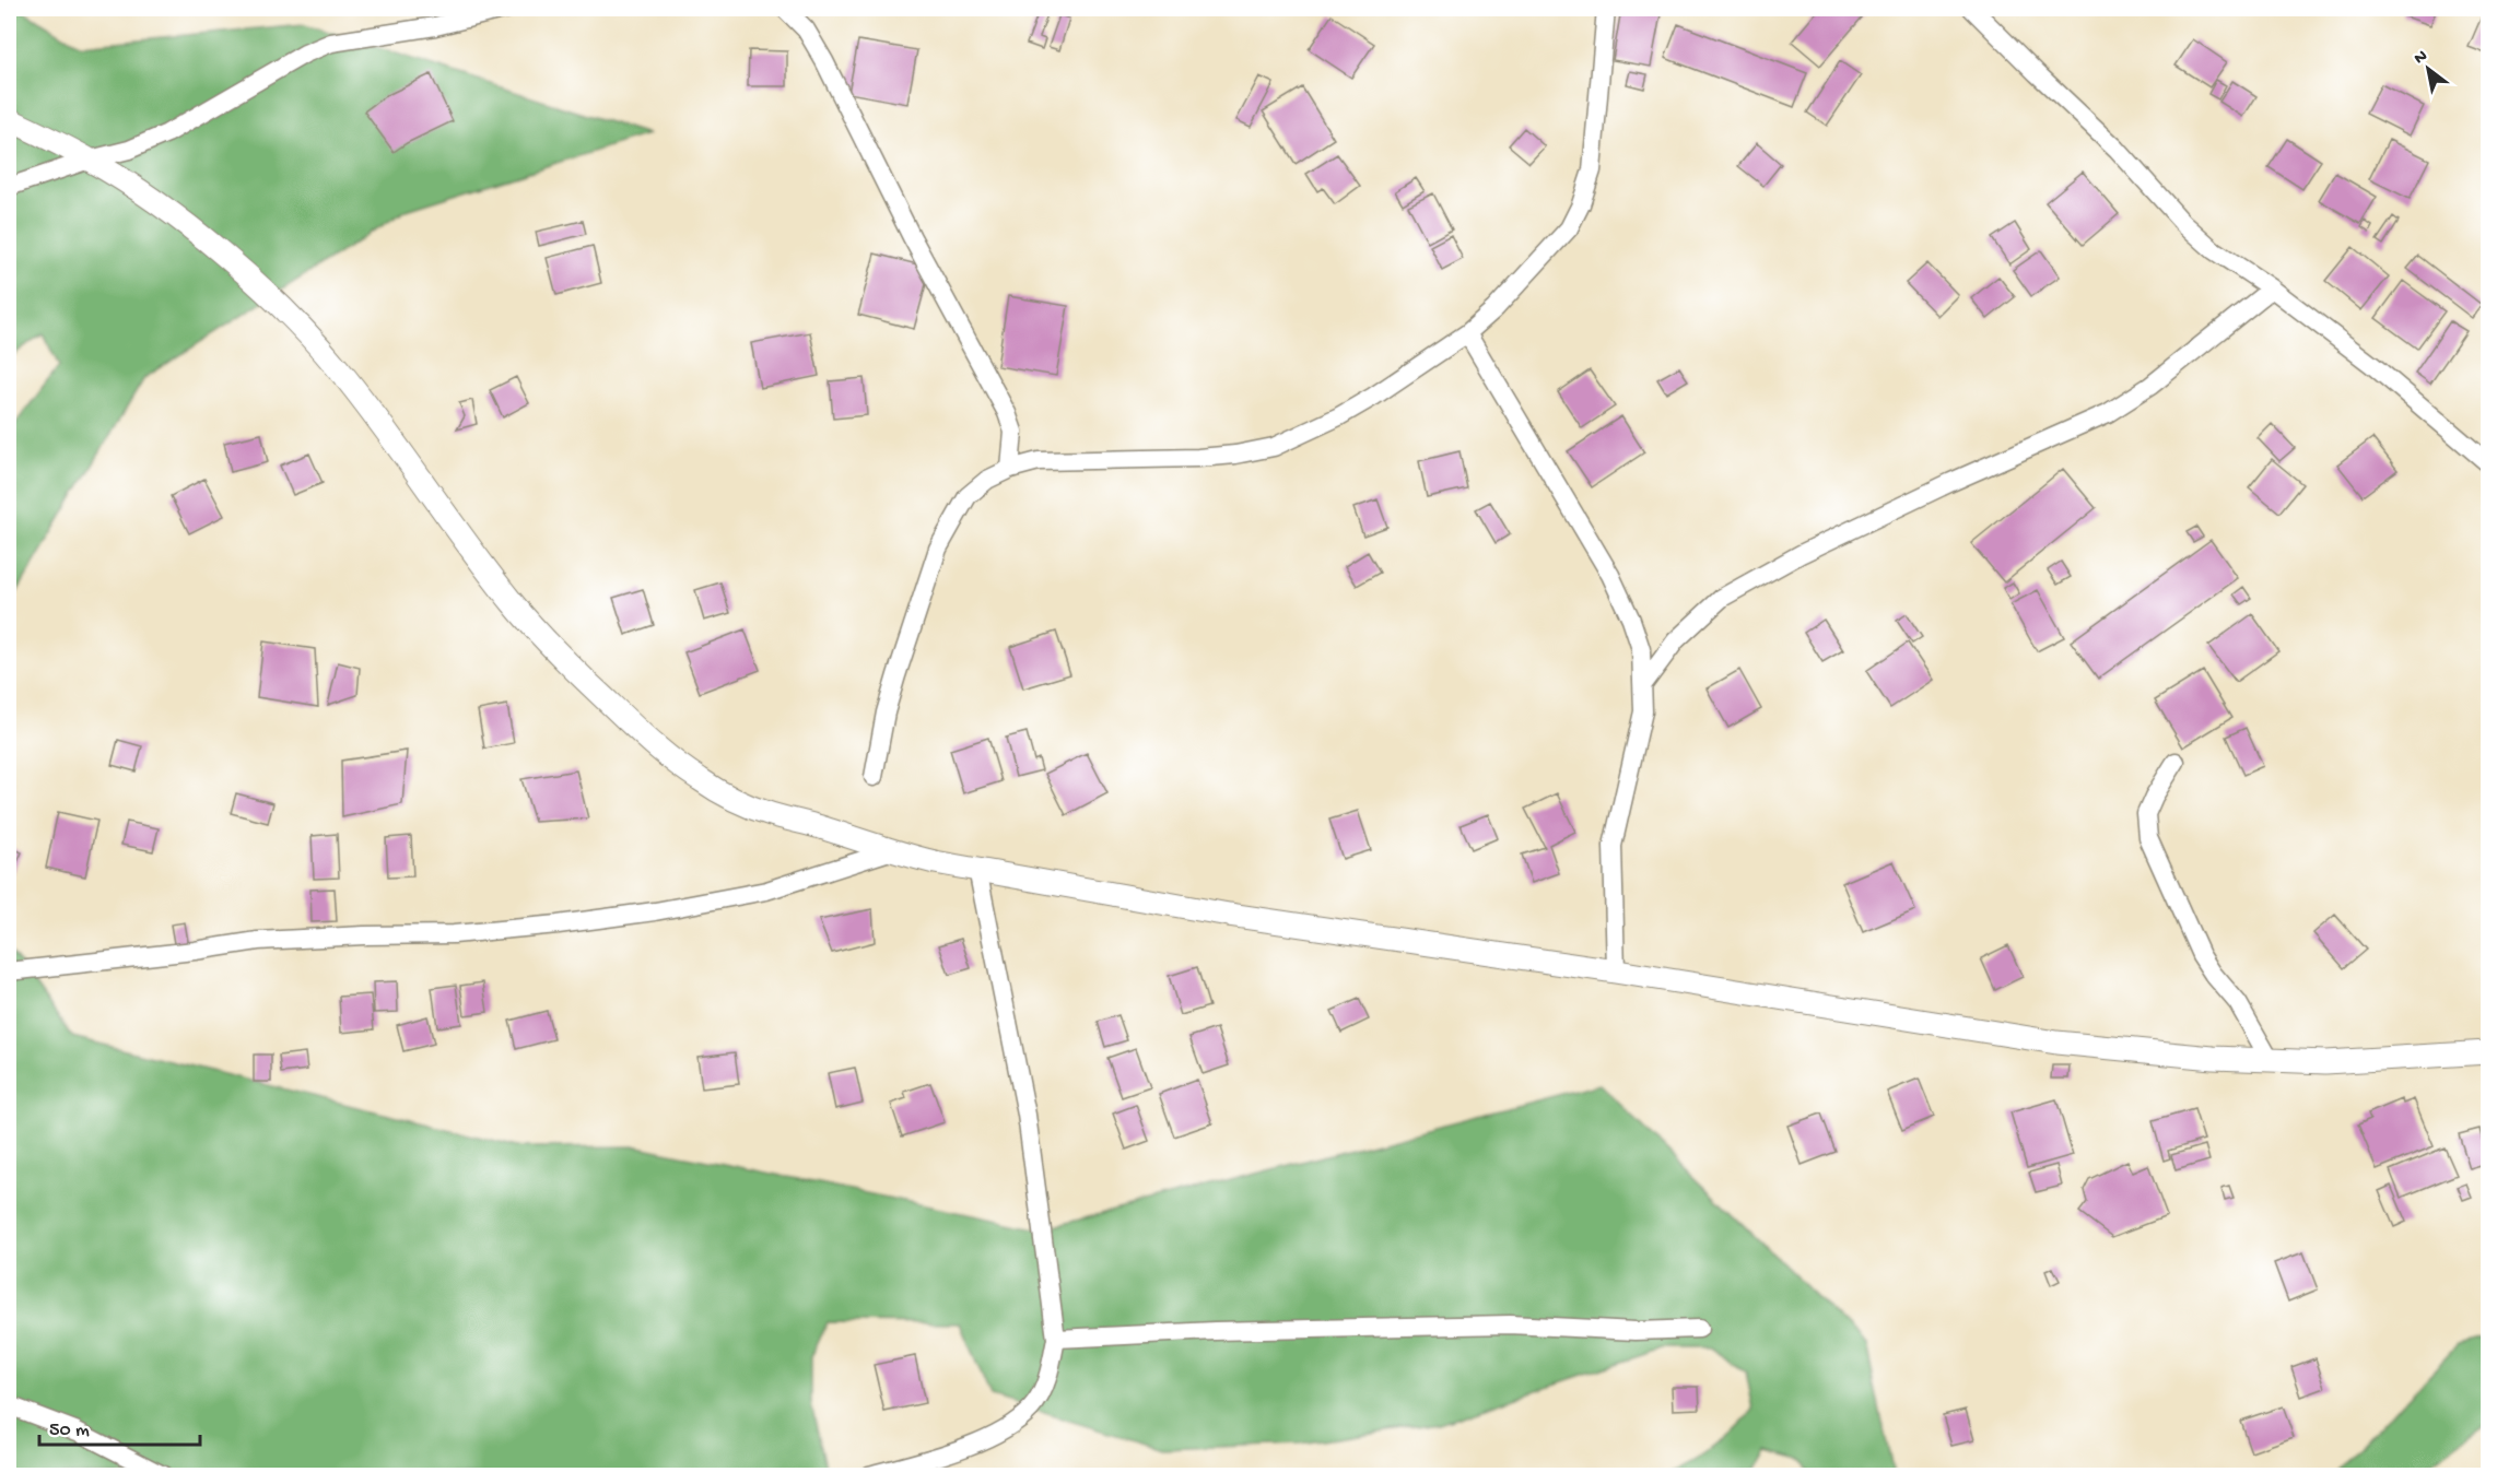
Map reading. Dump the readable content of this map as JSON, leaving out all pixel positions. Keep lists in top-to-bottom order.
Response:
{
  "scale_bar": "50 m",
  "north": "top left"
}
